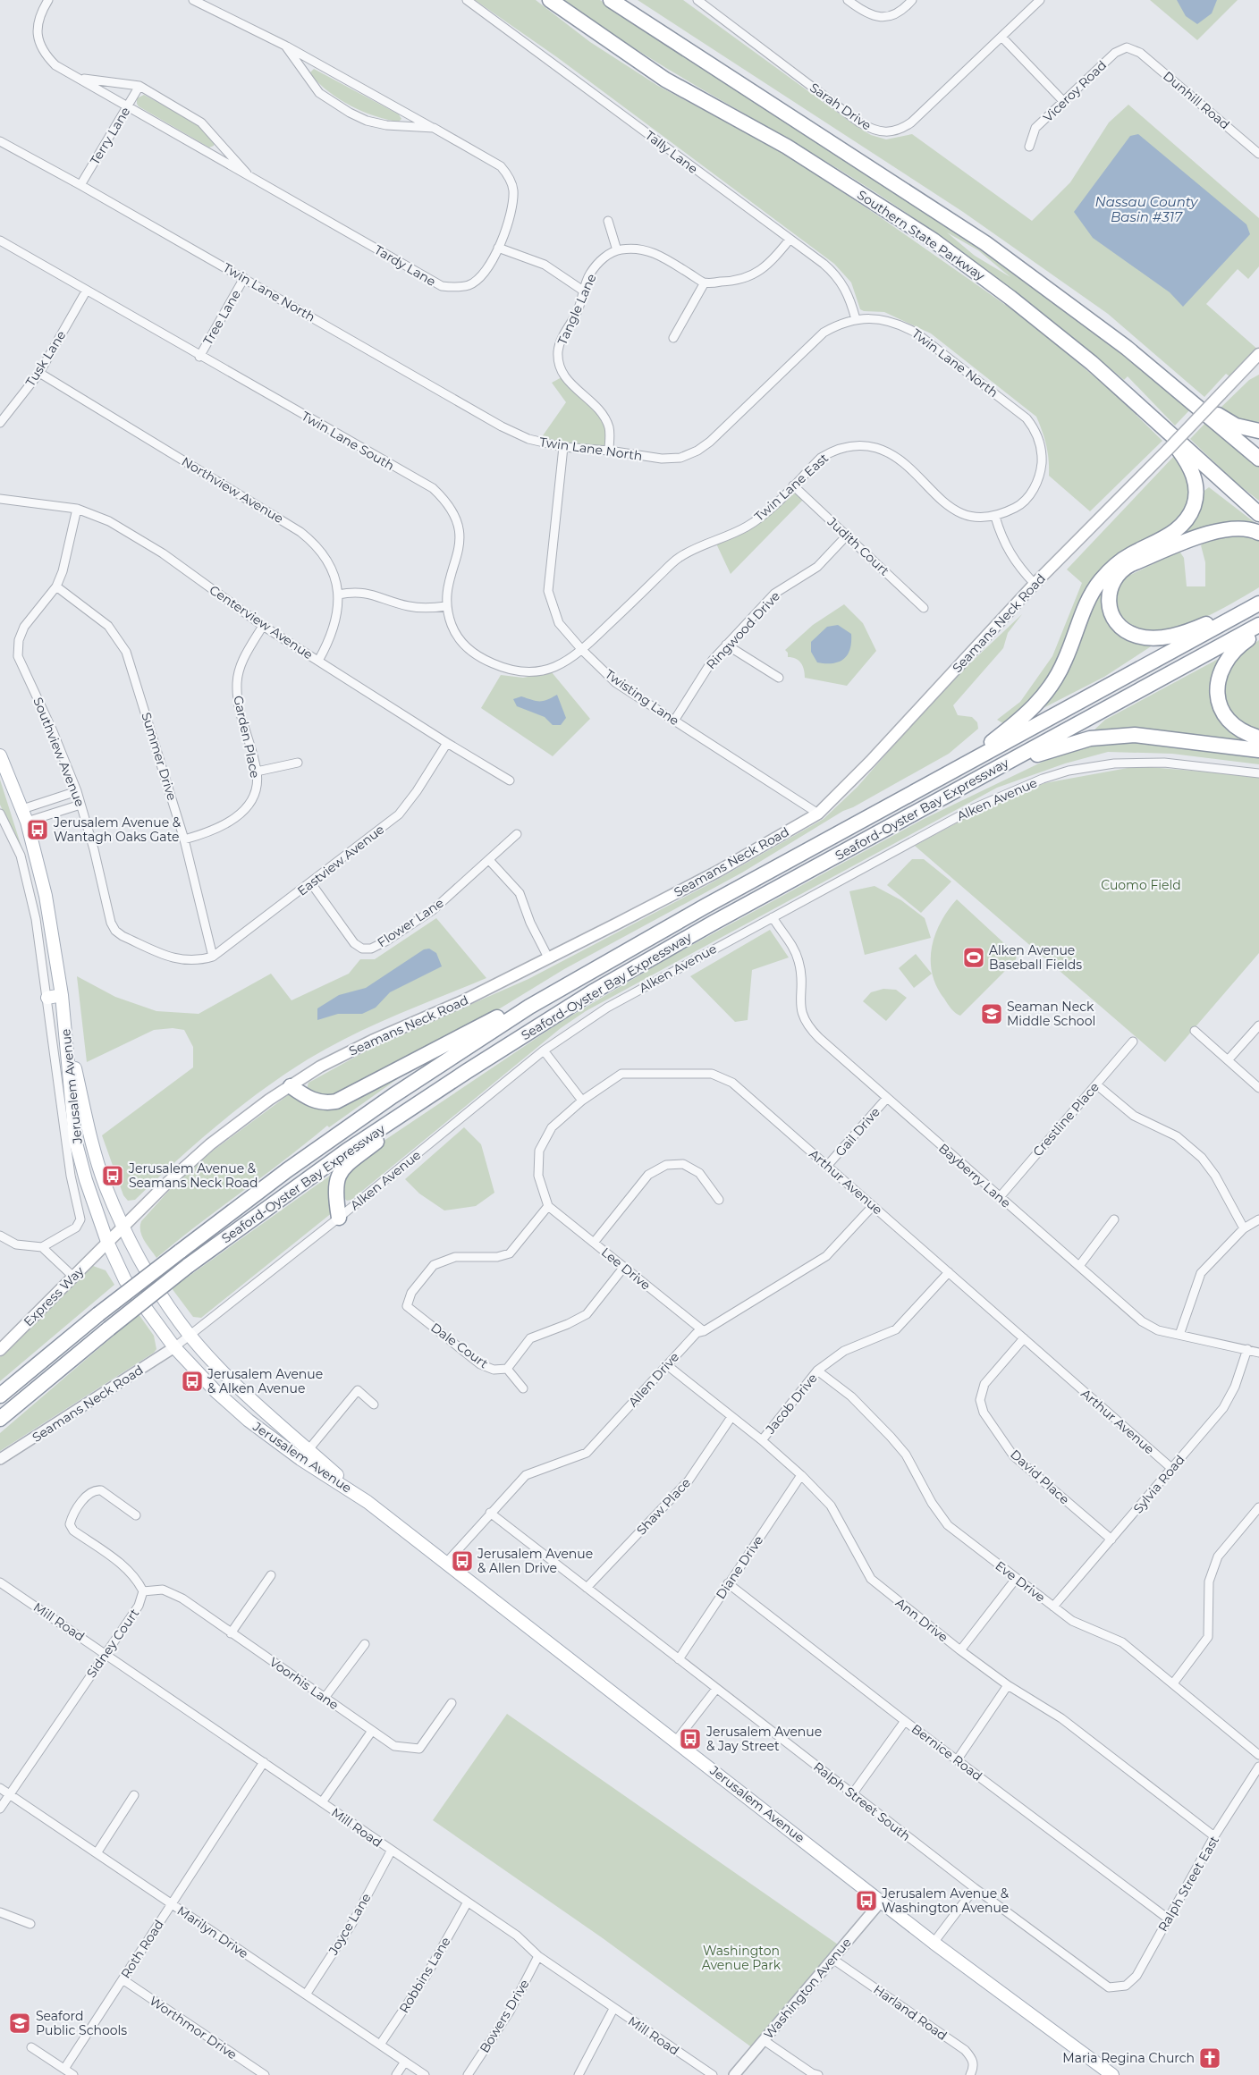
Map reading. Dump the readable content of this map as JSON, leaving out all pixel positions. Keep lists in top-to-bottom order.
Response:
{
  "streets": {
    "highway": ["Southern State Parkway", "Seaford-Oyster Bay Expressway"],
    "main road": ["Seamans Neck Road", "Jerusalem Avenue", "Express Way"],
    "street": [
      "Viceroy Road",
      "Dunhill Road",
      "Sarah Drive",
      "Terry Lane",
      "Tally Lane",
      "Tardy Lane",
      "Twin Lane North",
      "Tangle Lane",
      "Tree Lane",
      "Tusk Lane",
      "Twin Lane South",
      "Twin Lane East",
      "Northview Avenue",
      "Judith Court",
      "Centerview Avenue",
      "Ringwood Drive",
      "Twisting Lane",
      "Garden Place",
      "Southview Avenue",
      "Summer Drive",
      "Alken Avenue",
      "Eastview Avenue",
      "Flower Lane",
      "Crestline Place",
      "Gail Drive",
      "Bayberry Lane",
      "Arthur Avenue",
      "Lee Drive",
      "Dale Court",
      "Allen Drive",
      "Jacob Drive",
      "David Place",
      "Sylvia Road",
      "Shaw Place",
      "Diane Drive",
      "Eve Drive",
      "Ann Drive",
      "Mill Road",
      "Sidney Court",
      "Voorhis Lane",
      "Bernice Road",
      "Ralph Street South",
      "Ralph Street East",
      "Joyce Lane",
      "Marilyn Drive",
      "Roth Road",
      "Robbins Lane",
      "Washington Avenue",
      "Harland Road",
      "Bowers Drive",
      "Worthmor Drive"
    ]
  },
  "crossings": [
    ["Viceroy Road", "Dunhill Road"],
    ["Terry Lane", "Tardy Lane"],
    ["Terry Lane", "Twin Lane North"],
    ["Tally Lane", "Twin Lane North"],
    ["Twin Lane North", "Tangle Lane"],
    ["Twin Lane North", "Tree Lane"],
    ["Twin Lane North", "Twin Lane East"],
    ["Twin Lane North", "Twisting Lane"],
    ["Tree Lane", "Twin Lane South"],
    ["Tusk Lane", "Twin Lane South"],
    ["Tusk Lane", "Northview Avenue"],
    ["Twin Lane South", "Twin Lane East"],
    ["Twin Lane South", "Twisting Lane"],
    ["Twin Lane East", "Judith Court"],
    ["Twin Lane East", "Twisting Lane"],
    ["Northview Avenue", "Centerview Avenue"],
    ["Judith Court", "Ringwood Drive"],
    ["Centerview Avenue", "Garden Place"],
    ["Centerview Avenue", "Southview Avenue"],
    ["Centerview Avenue", "Eastview Avenue"],
    ["Seamans Neck Road", "Twisting Lane"],
    ["Seamans Neck Road", "Alken Avenue"],
    ["Seamans Neck Road", "Jerusalem Avenue"],
    ["Seamans Neck Road", "Express Way"],
    ["Ringwood Drive", "Twisting Lane"],
    ["Garden Place", "Summer Drive"],
    ["Southview Avenue", "Summer Drive"],
    ["Southview Avenue", "Eastview Avenue"],
    ["Summer Drive", "Eastview Avenue"],
    ["Alken Avenue", "Jerusalem Avenue"],
    ["Alken Avenue", "Bayberry Lane"],
    ["Eastview Avenue", "Flower Lane"],
    ["Jerusalem Avenue", "Express Way"],
    ["Jerusalem Avenue", "Allen Drive"],
    ["Jerusalem Avenue", "Washington Avenue"],
    ["Crestline Place", "Bayberry Lane"],
    ["Gail Drive", "Bayberry Lane"],
    ["Gail Drive", "Arthur Avenue"],
    ["Bayberry Lane", "Sylvia Road"],
    ["Arthur Avenue", "Lee Drive"],
    ["Arthur Avenue", "Dale Court"],
    ["Arthur Avenue", "Allen Drive"],
    ["Arthur Avenue", "Jacob Drive"],
    ["Arthur Avenue", "David Place"],
    ["Arthur Avenue", "Sylvia Road"],
    ["Lee Drive", "Dale Court"],
    ["Lee Drive", "Allen Drive"],
    ["Allen Drive", "Ann Drive"],
    ["Allen Drive", "Ralph Street South"],
    ["Jacob Drive", "Eve Drive"],
    ["Jacob Drive", "Ann Drive"],
    ["David Place", "Sylvia Road"],
    ["Sylvia Road", "Eve Drive"],
    ["Shaw Place", "Ann Drive"],
    ["Shaw Place", "Ralph Street South"],
    ["Diane Drive", "Ann Drive"],
    ["Diane Drive", "Bernice Road"],
    ["Diane Drive", "Ralph Street South"],
    ["Ann Drive", "Ralph Street East"],
    ["Mill Road", "Sidney Court"],
    ["Mill Road", "Joyce Lane"],
    ["Mill Road", "Roth Road"],
    ["Mill Road", "Robbins Lane"],
    ["Mill Road", "Bowers Drive"],
    ["Sidney Court", "Voorhis Lane"],
    ["Sidney Court", "Marilyn Drive"],
    ["Bernice Road", "Ralph Street East"],
    ["Ralph Street South", "Ralph Street East"],
    ["Joyce Lane", "Marilyn Drive"],
    ["Marilyn Drive", "Roth Road"],
    ["Marilyn Drive", "Robbins Lane"],
    ["Roth Road", "Worthmor Drive"],
    ["Washington Avenue", "Harland Road"]
  ],
  "water": ["Nassau County Basin #317"],
  "parks": ["Cuomo Field", "Washington Avenue Park"],
  "places": {
    "bus stop": [
      "Jerusalem Avenue & Wantagh Oaks Gate",
      "Jerusalem Avenue & Seamans Neck Road",
      "Jerusalem Avenue & Alken Avenue",
      "Jerusalem Avenue & Allen Drive",
      "Jerusalem Avenue & Jay Street",
      "Jerusalem Avenue & Washington Avenue"
    ],
    "sports": ["Alken Avenue Baseball Fields"],
    "school or university": ["Seaman Neck Middle School", "Seaford Public Schools"],
    "church": ["Maria Regina Church"]
  }
}
